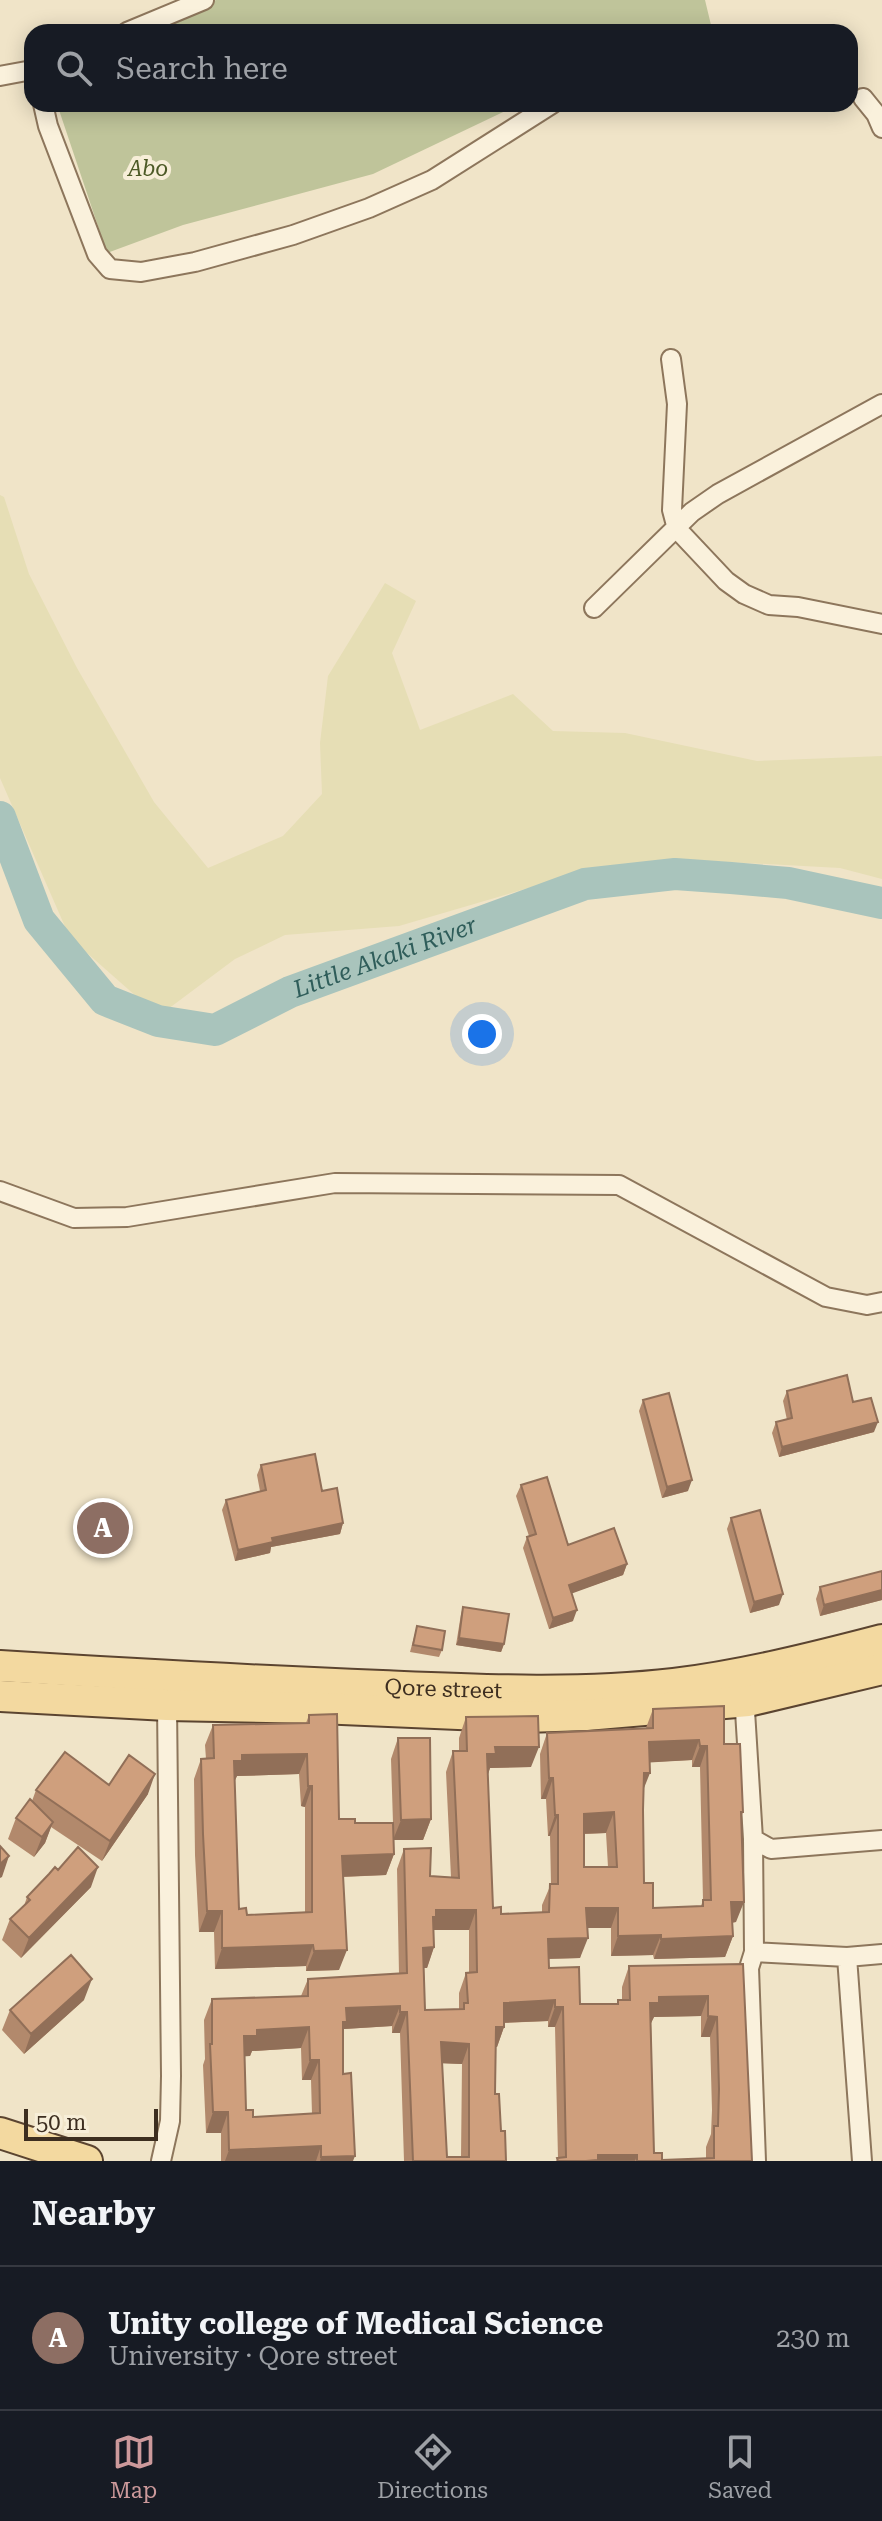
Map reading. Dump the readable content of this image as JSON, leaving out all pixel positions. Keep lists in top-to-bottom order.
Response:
{
  "streets": {
    "main road": ["Qore street"]
  },
  "water": ["Little Akaki River"],
  "parks": ["Abo"],
  "scale_bar": "50 m",
  "page": {
    "search": "Search here",
    "pins": "A",
    "scale": "50 m",
    "heading": "Nearby",
    "list": [
      {
        "mark": "A",
        "name": "Unity college of Medical Science",
        "note": "University · Qore street",
        "value": "230 m"
      }
    ],
    "nav": ["Map", "Directions", "Saved"]
  }
}
